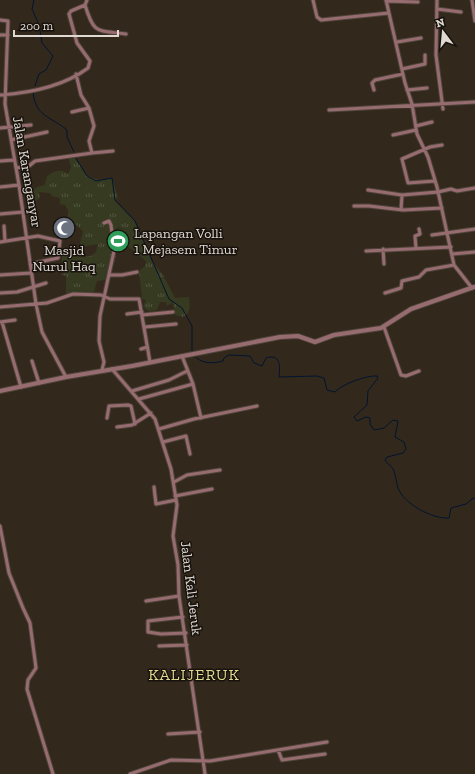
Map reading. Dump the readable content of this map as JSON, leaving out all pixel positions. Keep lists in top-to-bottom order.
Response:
{
  "streets": {
    "street": ["Jalan Karanganyar", "Jalan Kali Jeruk"]
  },
  "districts": ["KALIJERUK"],
  "places": {
    "mosque": ["Masjid Nurul Haq"],
    "sports": ["Lapangan Volli 1 Mejasem Timur"]
  },
  "scale_bar": "200 m",
  "north": "top"
}
